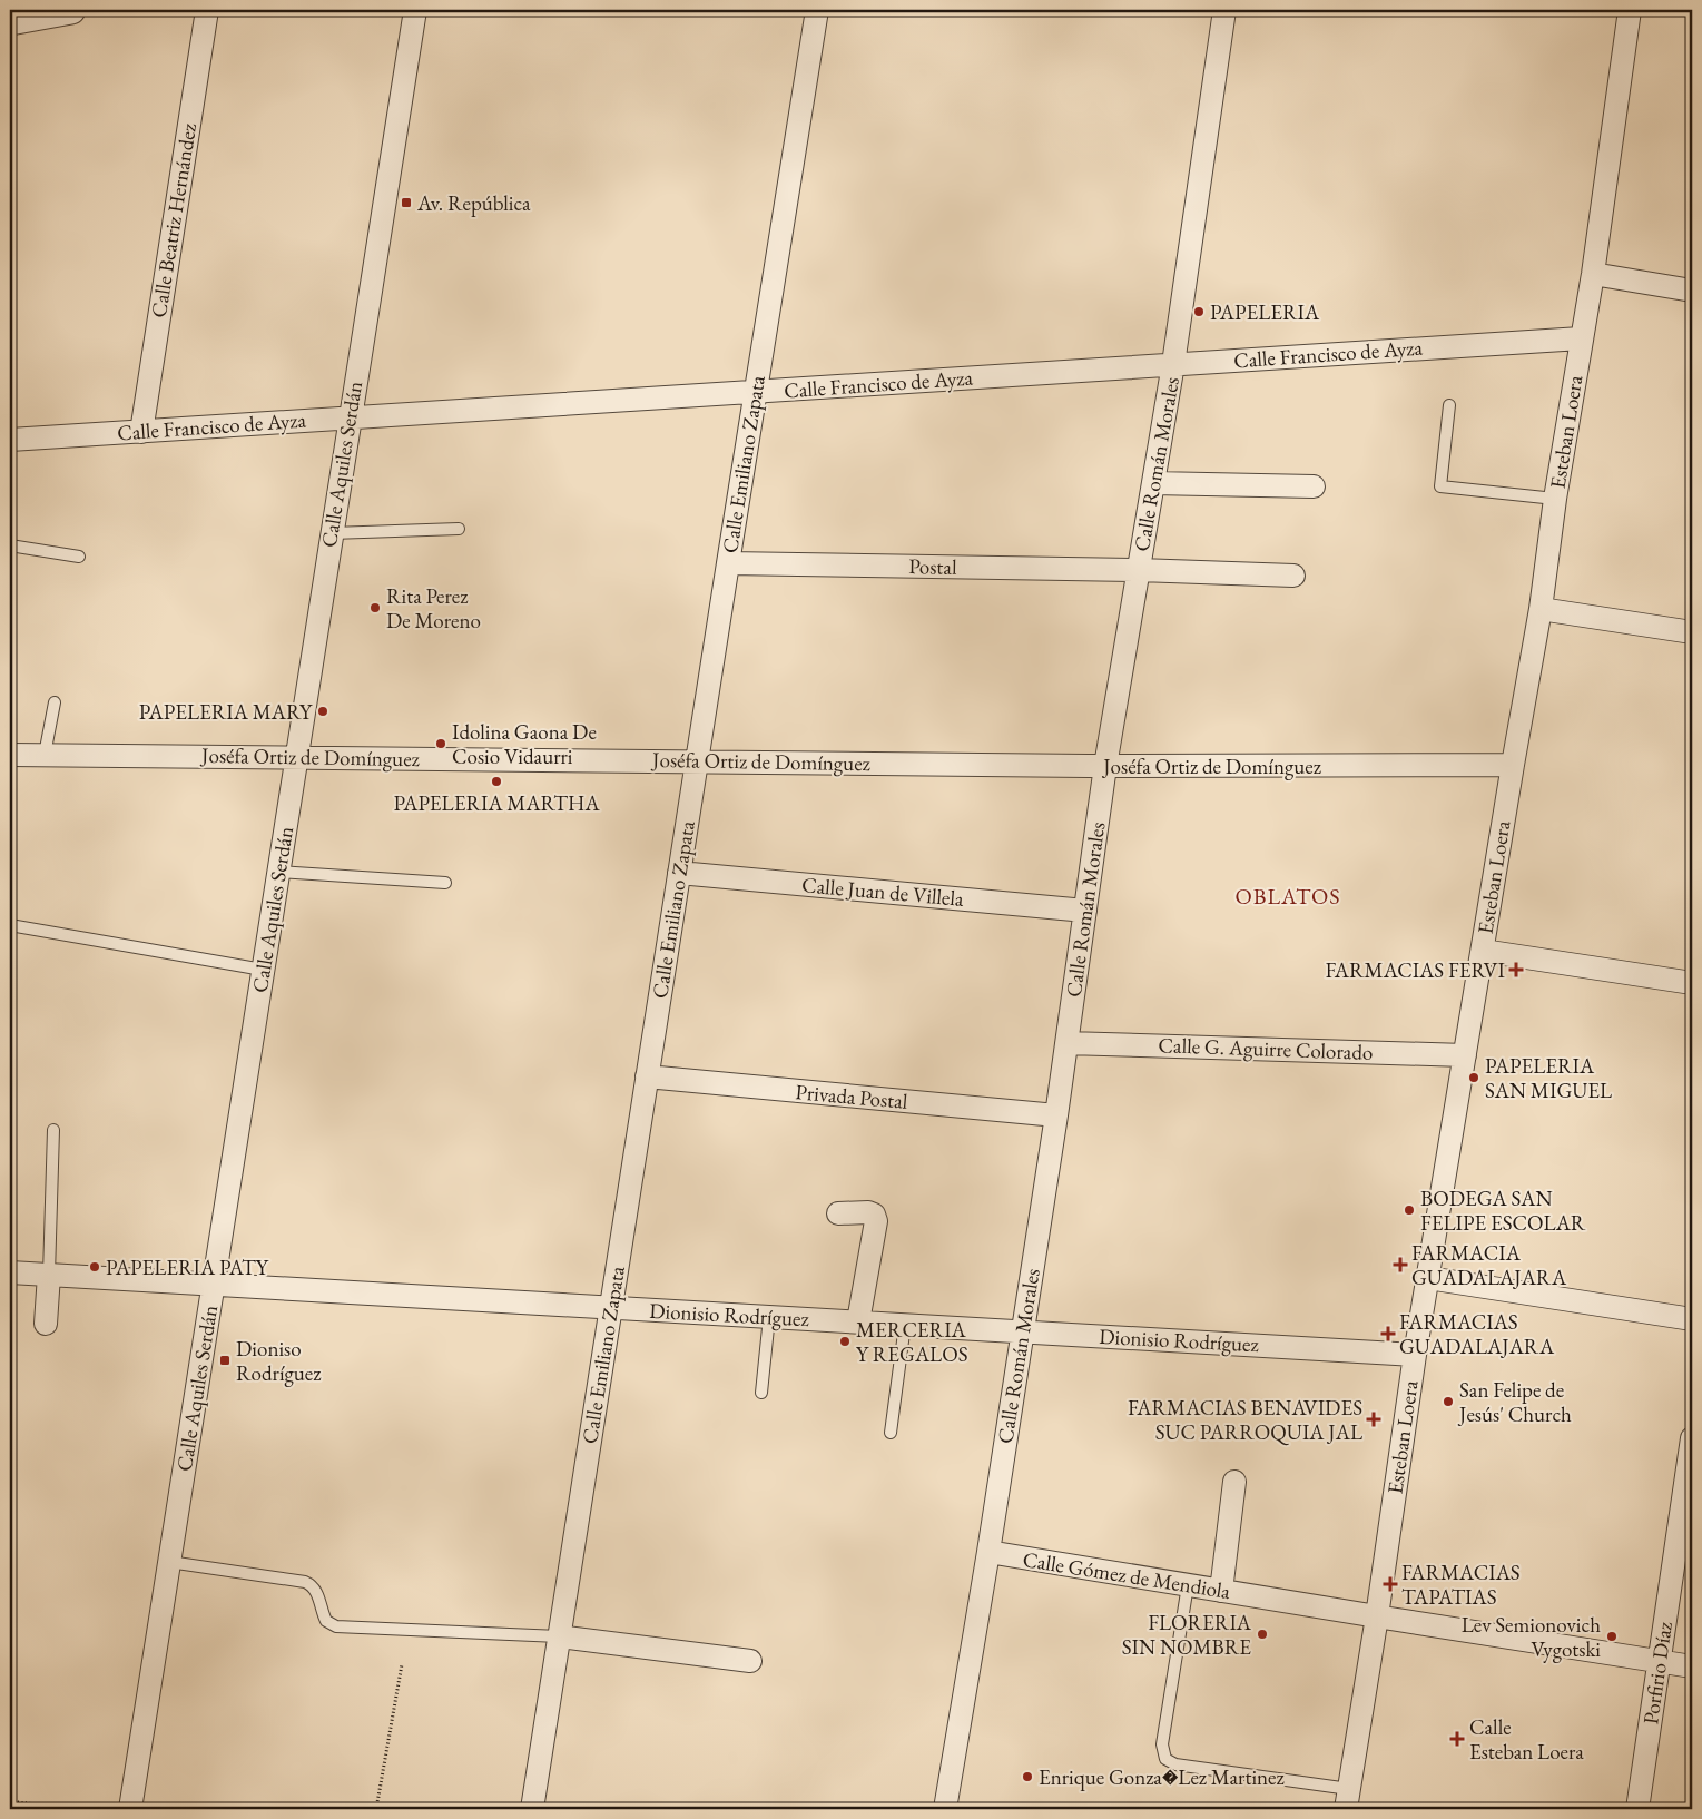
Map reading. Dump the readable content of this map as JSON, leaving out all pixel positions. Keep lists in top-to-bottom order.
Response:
{
  "streets": {
    "street": [
      "Calle Beatriz Hernández",
      "Calle Francisco de Ayza",
      "Esteban Loera",
      "Calle Aquiles Serdán",
      "Calle Emiliano Zapata",
      "Calle Román Morales",
      "Postal",
      "Joséfa Ortiz de Domínguez",
      "Calle Juan de Villela",
      "Calle G. Aguirre Colorado",
      "Privada Postal",
      "Dionisio Rodríguez",
      "Calle Gómez de Mendiola",
      "Porfirio Díaz"
    ]
  },
  "crossings": [
    ["Calle Beatriz Hernández", "Calle Francisco de Ayza"],
    ["Calle Francisco de Ayza", "Esteban Loera"],
    ["Calle Francisco de Ayza", "Calle Aquiles Serdán"],
    ["Calle Francisco de Ayza", "Calle Emiliano Zapata"],
    ["Calle Francisco de Ayza", "Calle Román Morales"],
    ["Esteban Loera", "Joséfa Ortiz de Domínguez"],
    ["Esteban Loera", "Calle G. Aguirre Colorado"],
    ["Esteban Loera", "Dionisio Rodríguez"],
    ["Esteban Loera", "Calle Gómez de Mendiola"],
    ["Calle Aquiles Serdán", "Joséfa Ortiz de Domínguez"],
    ["Calle Aquiles Serdán", "Dionisio Rodríguez"],
    ["Calle Emiliano Zapata", "Postal"],
    ["Calle Emiliano Zapata", "Joséfa Ortiz de Domínguez"],
    ["Calle Emiliano Zapata", "Calle Juan de Villela"],
    ["Calle Emiliano Zapata", "Privada Postal"],
    ["Calle Emiliano Zapata", "Dionisio Rodríguez"],
    ["Calle Román Morales", "Postal"],
    ["Calle Román Morales", "Joséfa Ortiz de Domínguez"],
    ["Calle Román Morales", "Calle Juan de Villela"],
    ["Calle Román Morales", "Calle G. Aguirre Colorado"],
    ["Calle Román Morales", "Privada Postal"],
    ["Calle Román Morales", "Dionisio Rodríguez"],
    ["Calle Román Morales", "Calle Gómez de Mendiola"],
    ["Calle Gómez de Mendiola", "Porfirio Díaz"]
  ],
  "districts": ["OBLATOS"],
  "places": {
    "transit": ["Av. República", "Dioniso Rodríguez"],
    "other": [
      "PAPELERIA",
      "Rita Perez De Moreno",
      "PAPELERIA MARY",
      "Idolina Gaona De Cosio Vidaurri",
      "PAPELERIA MARTHA",
      "PAPELERIA SAN MIGUEL",
      "BODEGA SAN FELIPE ESCOLAR",
      "PAPELERIA PATY",
      "MERCERIA Y REGALOS",
      "San Felipe de Jesús' Church",
      "FLORERIA SIN NOMBRE",
      "Lev Semionovich Vygotski",
      "Enrique Gonza�Lez Martinez"
    ],
    "health": [
      "FARMACIAS FERVI",
      "FARMACIA GUADALAJARA",
      "FARMACIAS GUADALAJARA",
      "FARMACIAS BENAVIDES SUC PARROQUIA JAL",
      "FARMACIAS TAPATIAS",
      "Calle Esteban Loera"
    ]
  }
}
